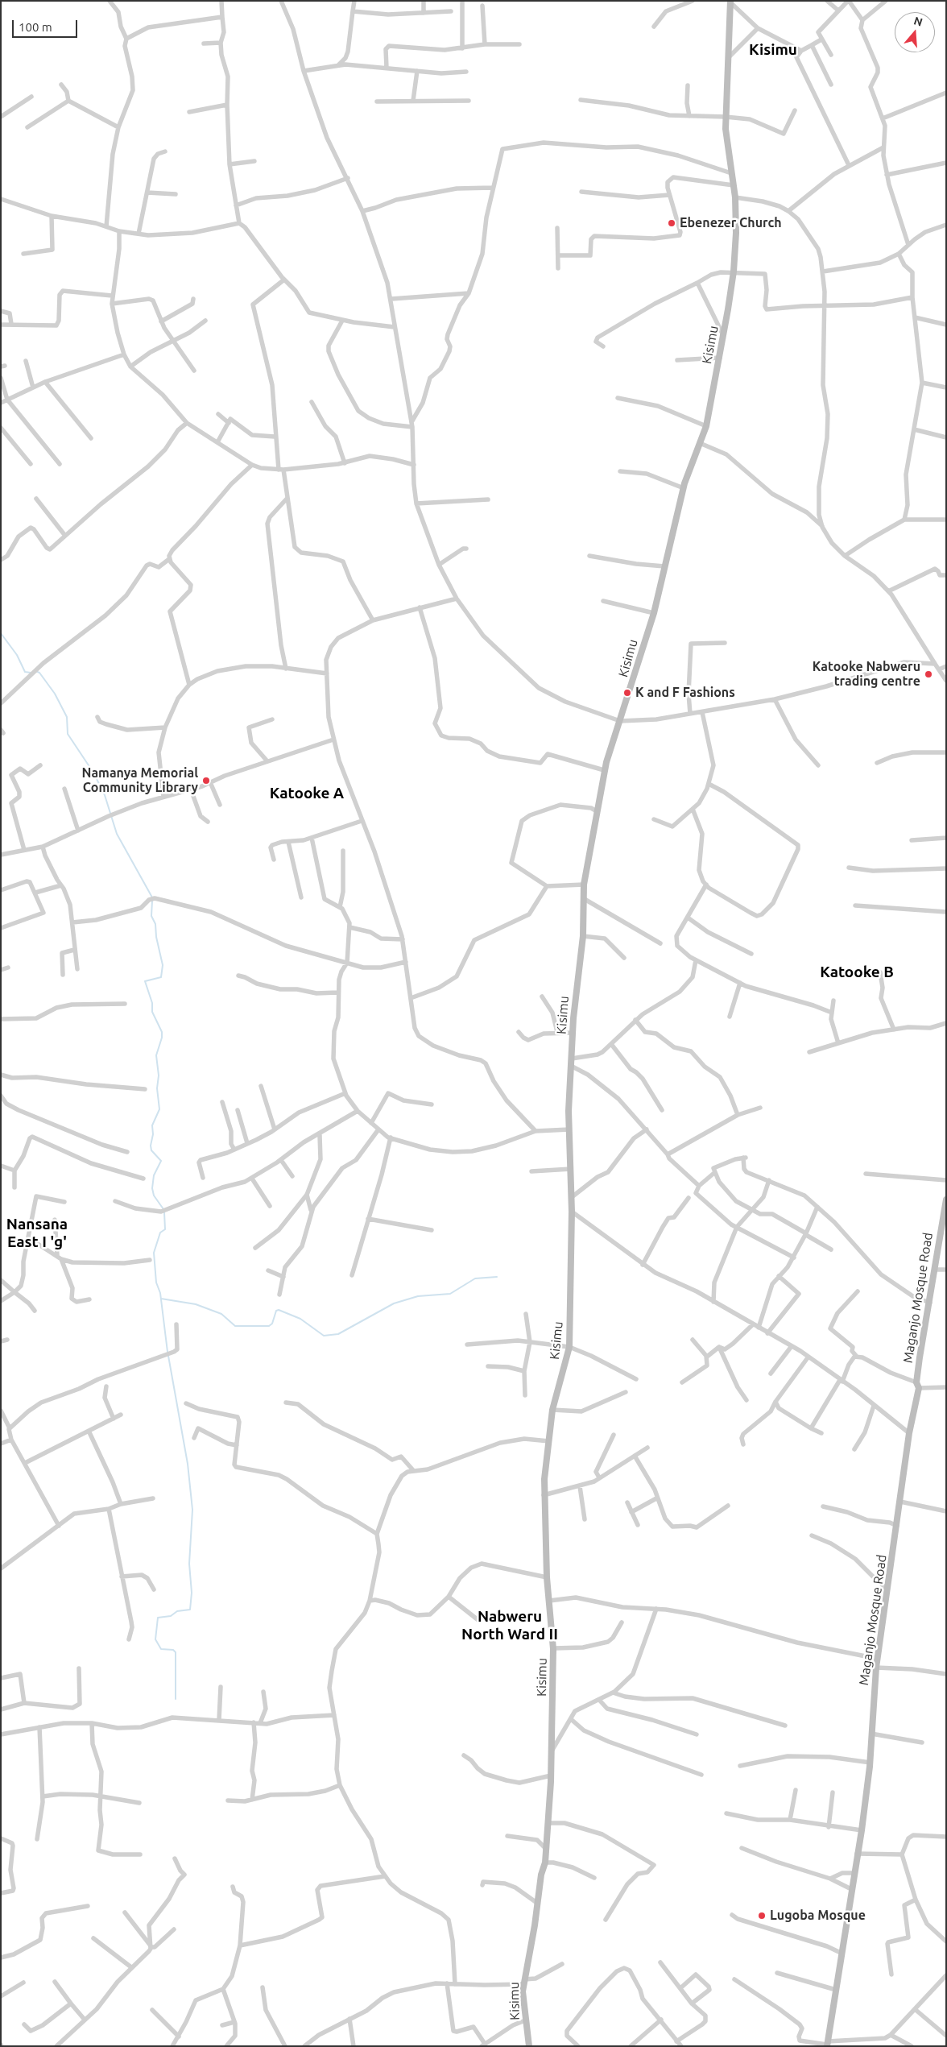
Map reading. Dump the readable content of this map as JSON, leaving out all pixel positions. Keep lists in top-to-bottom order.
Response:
{
  "streets": {
    "street": ["Kisimu", "Maganjo Mosque Road"]
  },
  "districts": [
    "Kisimu",
    "Katooke A",
    "Katooke B",
    "Nansana East I 'g'",
    "Nabweru North Ward II"
  ],
  "places": [
    "Ebenezer Church",
    "Katooke Nabweru trading centre",
    "K and F Fashions",
    "Namanya Memorial Community Library",
    "Lugoba Mosque"
  ],
  "scale_bar": "100 m",
  "north": "top"
}
